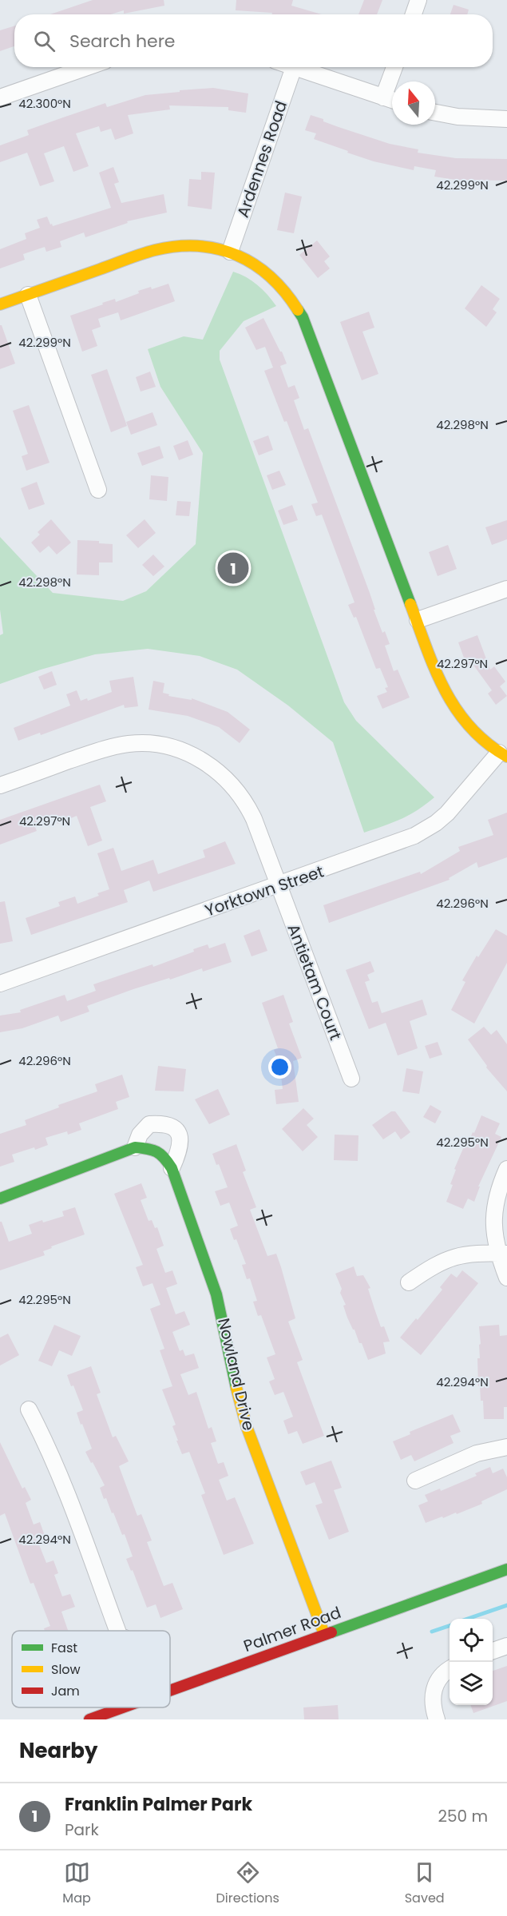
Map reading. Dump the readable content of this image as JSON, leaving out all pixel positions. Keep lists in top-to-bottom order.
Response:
{
  "streets": {
    "street": [
      "Ardennes Road",
      "Yorktown Street",
      "Antietam Court",
      "Nowland Drive",
      "Palmer Road"
    ]
  },
  "crossings": [
    ["Yorktown Street", "Antietam Court"],
    ["Nowland Drive", "Palmer Road"]
  ],
  "legend": ["Fast", "Slow", "Jam"],
  "north": "top",
  "page": {
    "search": "Search here",
    "pins": "1",
    "heading": "Nearby",
    "list": [
      {
        "mark": "1",
        "name": "Franklin Palmer Park",
        "note": "Park",
        "value": "250 m"
      }
    ],
    "nav": ["Map", "Directions", "Saved"]
  },
  "coordinates": [
    "42.300°N",
    "42.299°N",
    "42.298°N",
    "42.297°N",
    "42.296°N",
    "42.295°N",
    "42.294°N"
  ]
}
